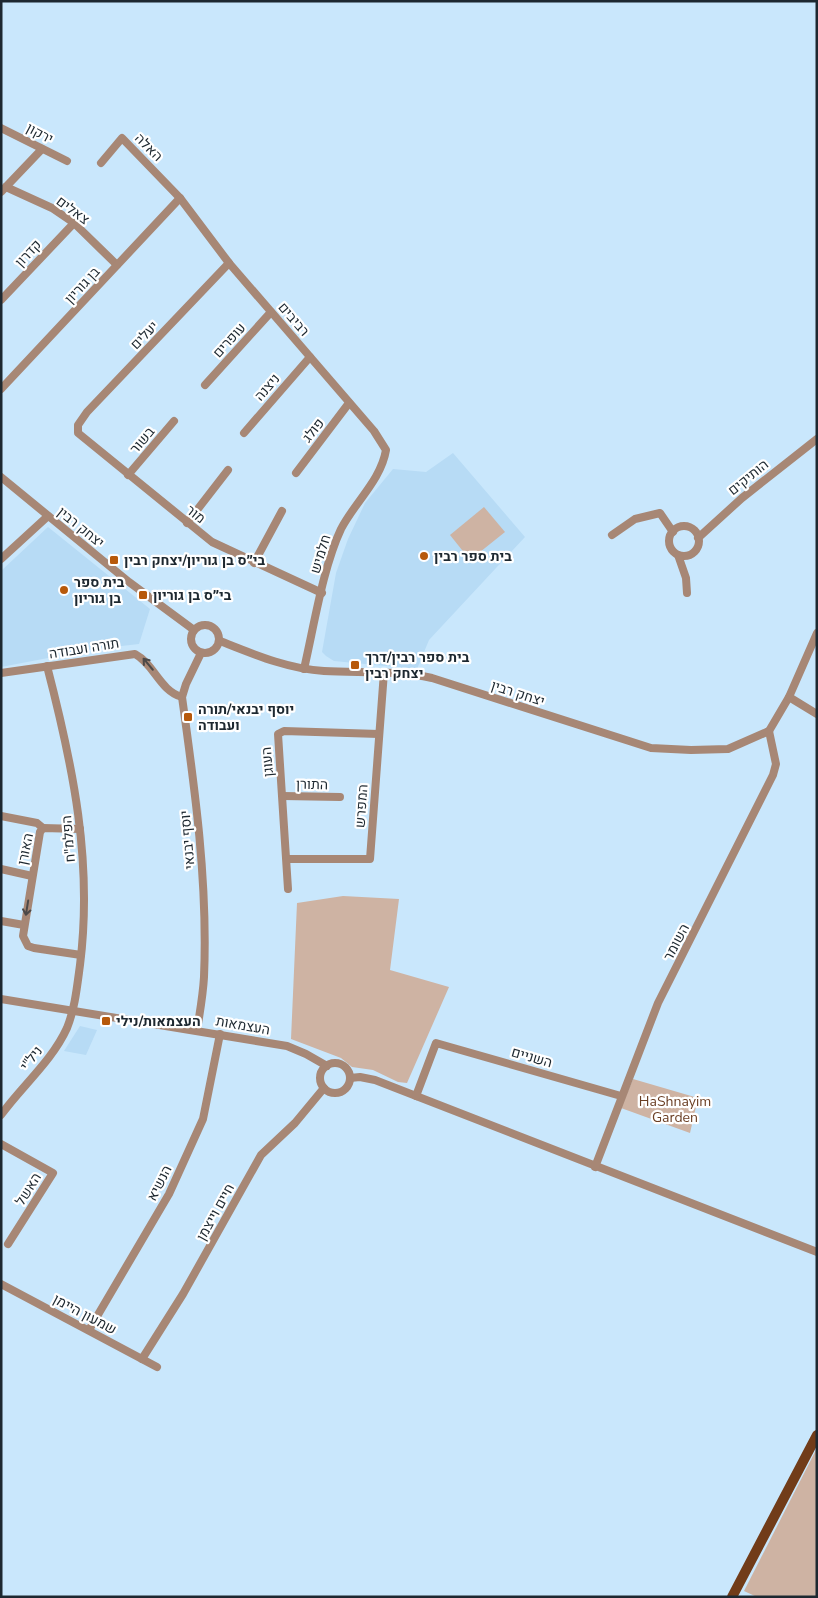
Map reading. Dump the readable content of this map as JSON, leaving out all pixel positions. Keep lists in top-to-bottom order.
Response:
{
  "streets": {
    "street": [
      "ירקון",
      "האלה",
      "צאלים",
      "קדרון",
      "בן גוריון",
      "רביבים",
      "יעלים",
      "עופרים",
      "ניצנה",
      "פולג",
      "בשור",
      "הותיקים",
      "מור",
      "יצחק רבין",
      "חלמיש",
      "תורה ועבודה",
      "העוגן",
      "התורן",
      "המפרש",
      "הפלמ\"ח",
      "יוסף יבנאי",
      "האורן",
      "השומר",
      "העצמאות",
      "השניים",
      "ניל\"י",
      "הנשיא",
      "האשל",
      "חיים וייצמן",
      "שמעון היימן"
    ]
  },
  "crossings": [
    ["האלה", "בן גוריון"],
    ["האלה", "רביבים"],
    ["צאלים", "קדרון"],
    ["צאלים", "בן גוריון"],
    ["בן גוריון", "רביבים"],
    ["רביבים", "יעלים"],
    ["רביבים", "עופרים"],
    ["רביבים", "ניצנה"],
    ["רביבים", "פולג"],
    ["רביבים", "חלמיש"],
    ["יעלים", "מור"],
    ["בשור", "מור"],
    ["מור", "חלמיש"],
    ["יצחק רבין", "חלמיש"],
    ["יצחק רבין", "המפרש"],
    ["יצחק רבין", "יוסף יבנאי"],
    ["יצחק רבין", "השומר"],
    ["תורה ועבודה", "הפלמ\"ח"],
    ["תורה ועבודה", "יוסף יבנאי"],
    ["העוגן", "התורן"],
    ["העוגן", "המפרש"],
    ["הפלמ\"ח", "האורן"],
    ["הפלמ\"ח", "העצמאות"],
    ["הפלמ\"ח", "ניל\"י"],
    ["יוסף יבנאי", "העצמאות"],
    ["השומר", "השניים"],
    ["העצמאות", "ניל\"י"],
    ["העצמאות", "הנשיא"],
    ["העצמאות", "חיים וייצמן"],
    ["הנשיא", "שמעון היימן"],
    ["חיים וייצמן", "שמעון היימן"]
  ],
  "one_way": ["תורה ועבודה"],
  "parks": ["HaShnayim Garden"],
  "places": {
    "other": ["בית ספר רבין", "בית ספר בן גוריון"],
    "transit": [
      "בי״ס בן גוריון/יצחק רבין",
      "בי״ס בן גוריון",
      "בית ספר רבין/דרך יצחק רבין",
      "יוסף יבנאי/תורה ועבודה",
      "העצמאות/נילי"
    ]
  }
}
